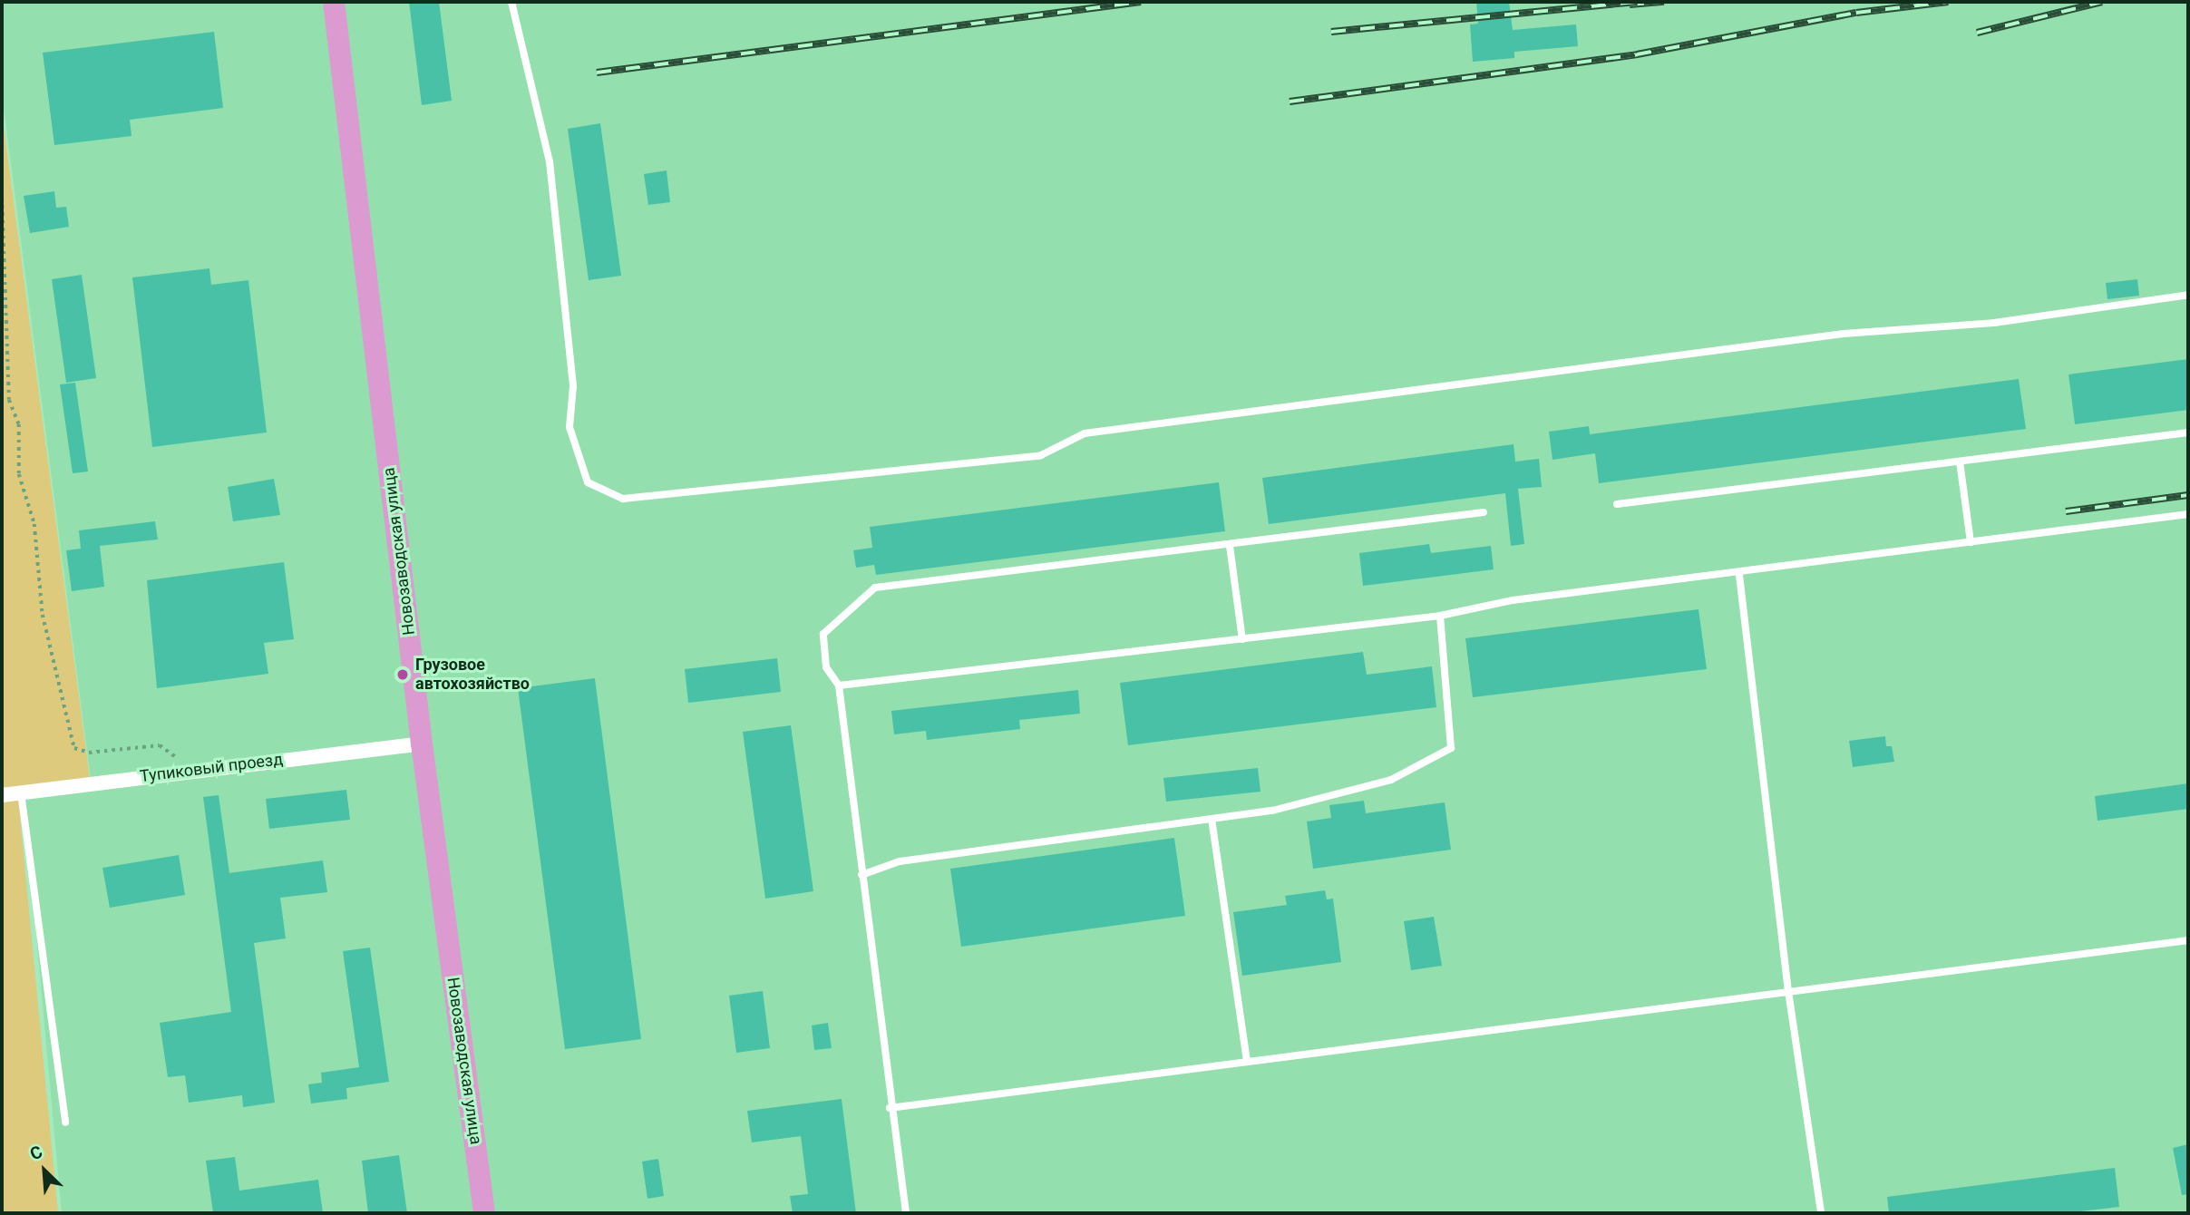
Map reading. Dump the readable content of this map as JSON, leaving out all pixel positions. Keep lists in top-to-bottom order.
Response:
{
  "streets": {
    "main road": ["Новозаводская улица"],
    "street": ["Тупиковый проезд"]
  },
  "crossings": [
    ["Новозаводская улица", "Тупиковый проезд"]
  ],
  "places": ["Грузовое автохозяйство"],
  "north": "top left"
}
